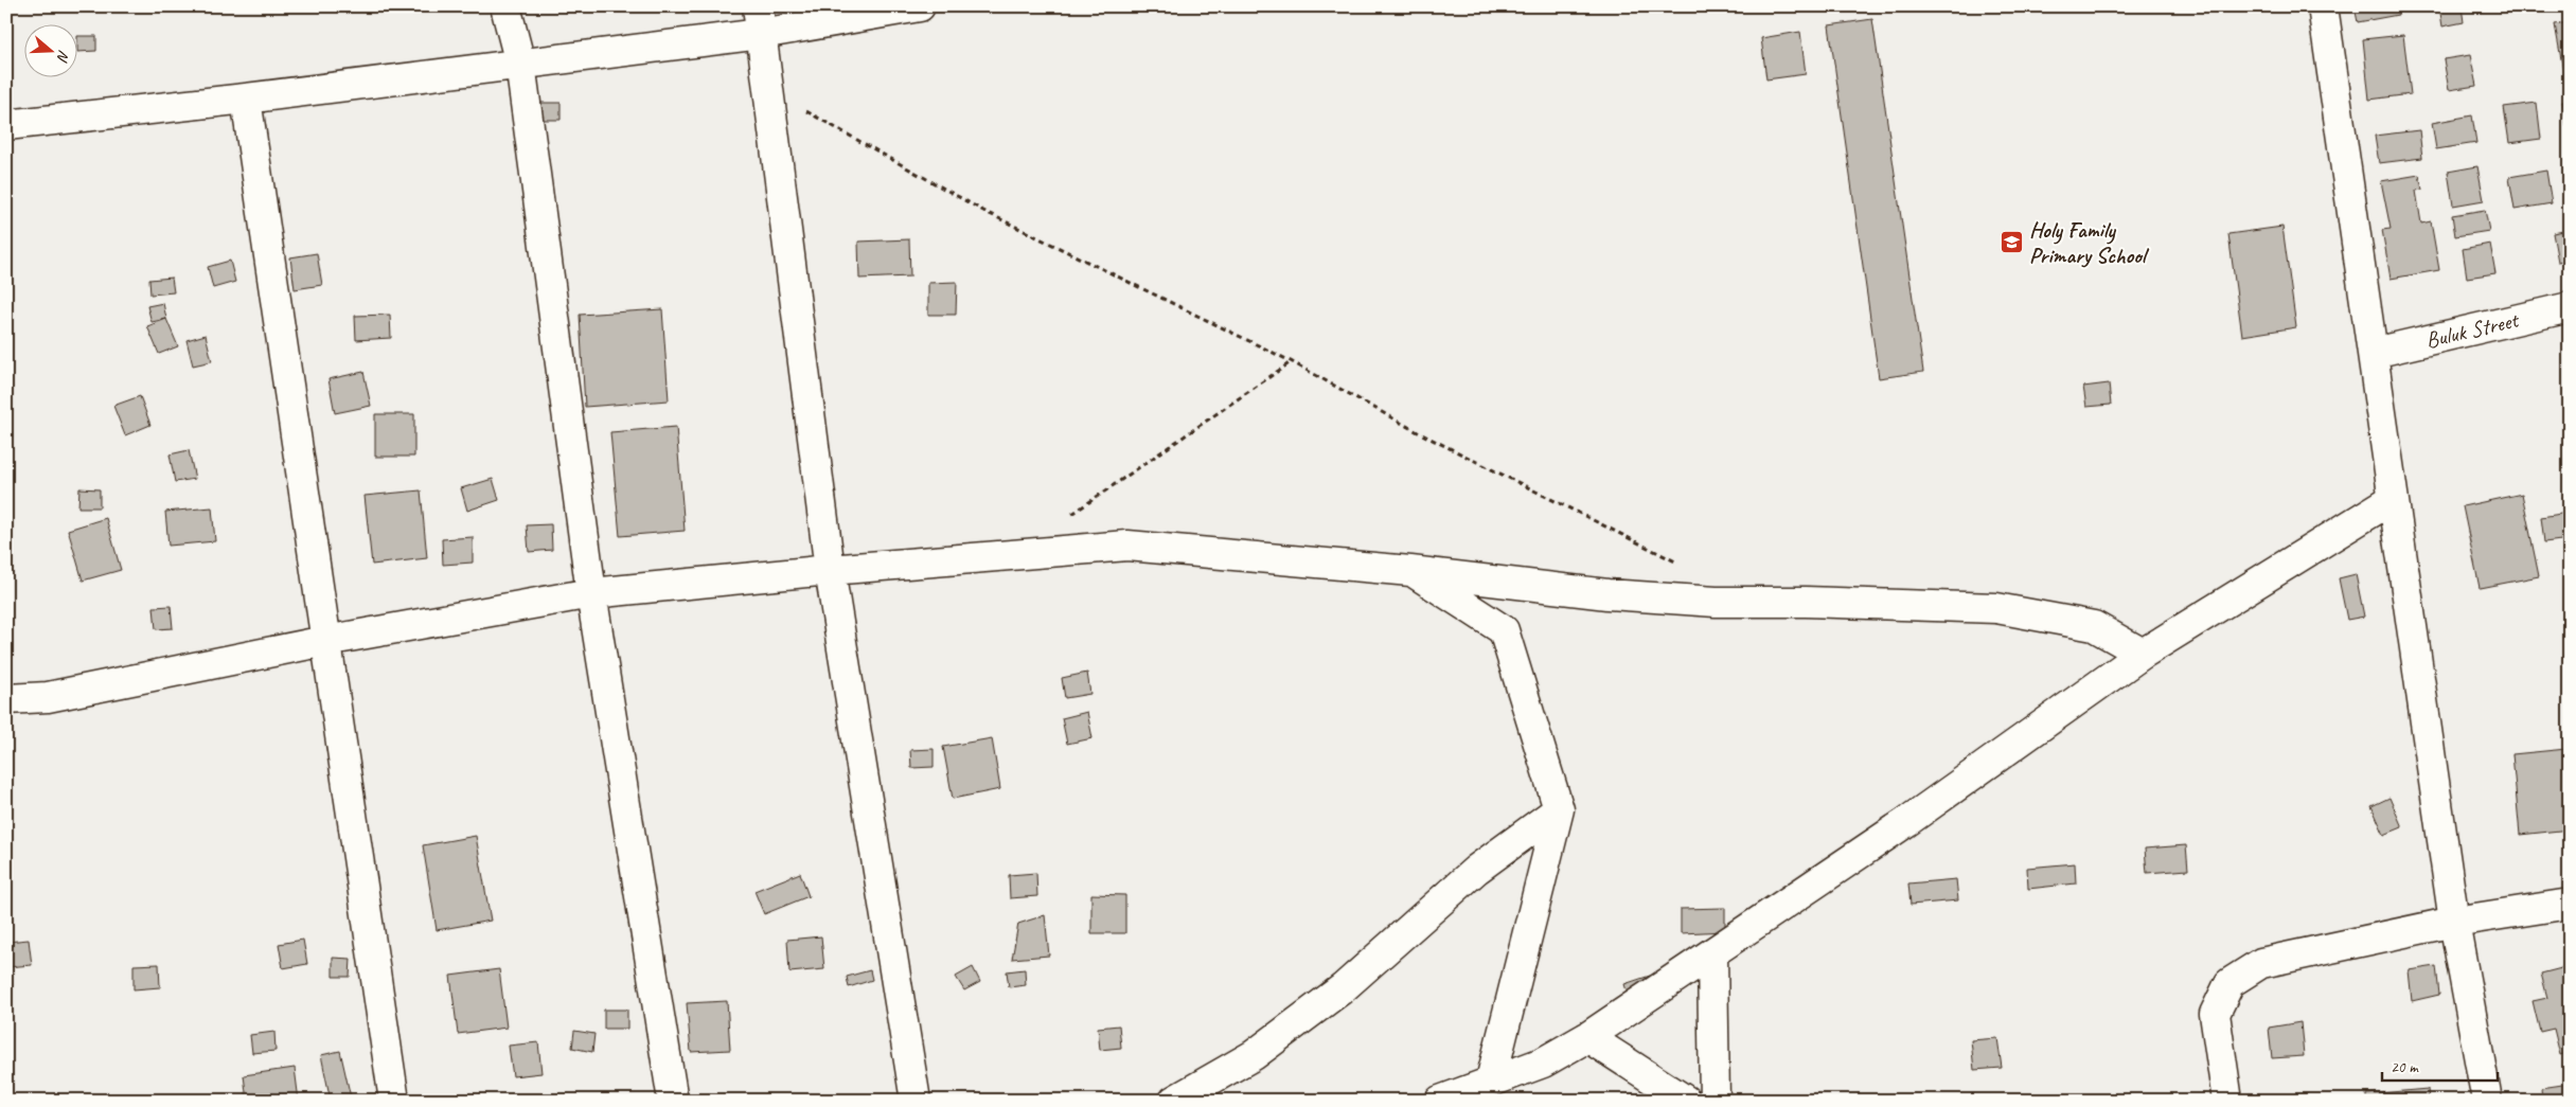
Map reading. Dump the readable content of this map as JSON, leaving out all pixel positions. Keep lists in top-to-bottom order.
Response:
{
  "streets": {
    "street": ["Buluk Street"]
  },
  "places": {
    "school or university": ["Holy Family Primary School"]
  },
  "scale_bar": "20 m",
  "north": "right"
}
